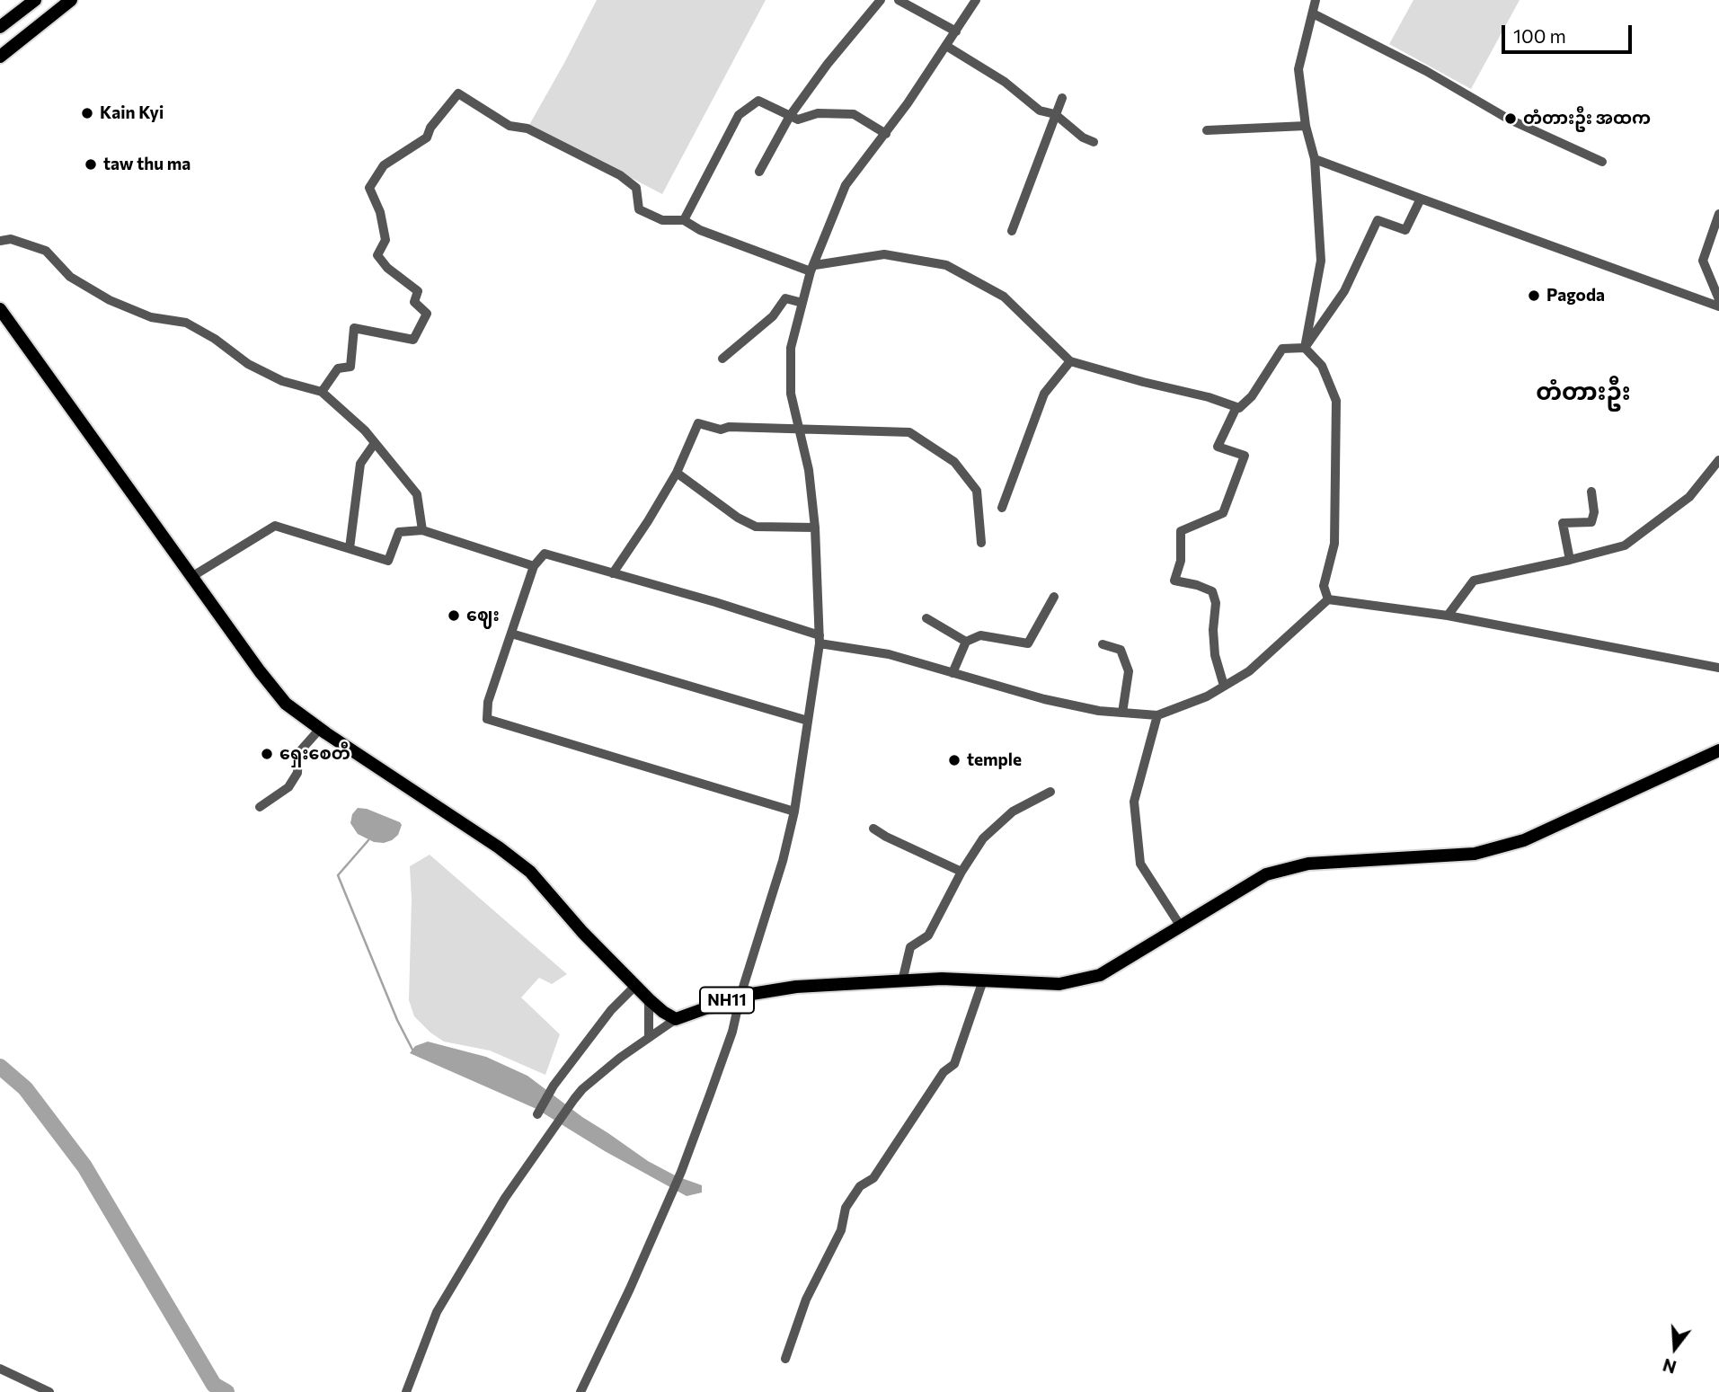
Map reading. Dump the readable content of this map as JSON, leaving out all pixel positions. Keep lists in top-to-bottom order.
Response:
{
  "streets": {
    "highway": ["NH11"]
  },
  "districts": ["တံတားဦး"],
  "places": [
    "Kain Kyi",
    "တံတားဦး အထက",
    "taw thu ma",
    "Pagoda",
    "ဈေး",
    "ရှေးစေတီ",
    "temple"
  ],
  "scale_bar": "100 m",
  "north": "bottom"
}
